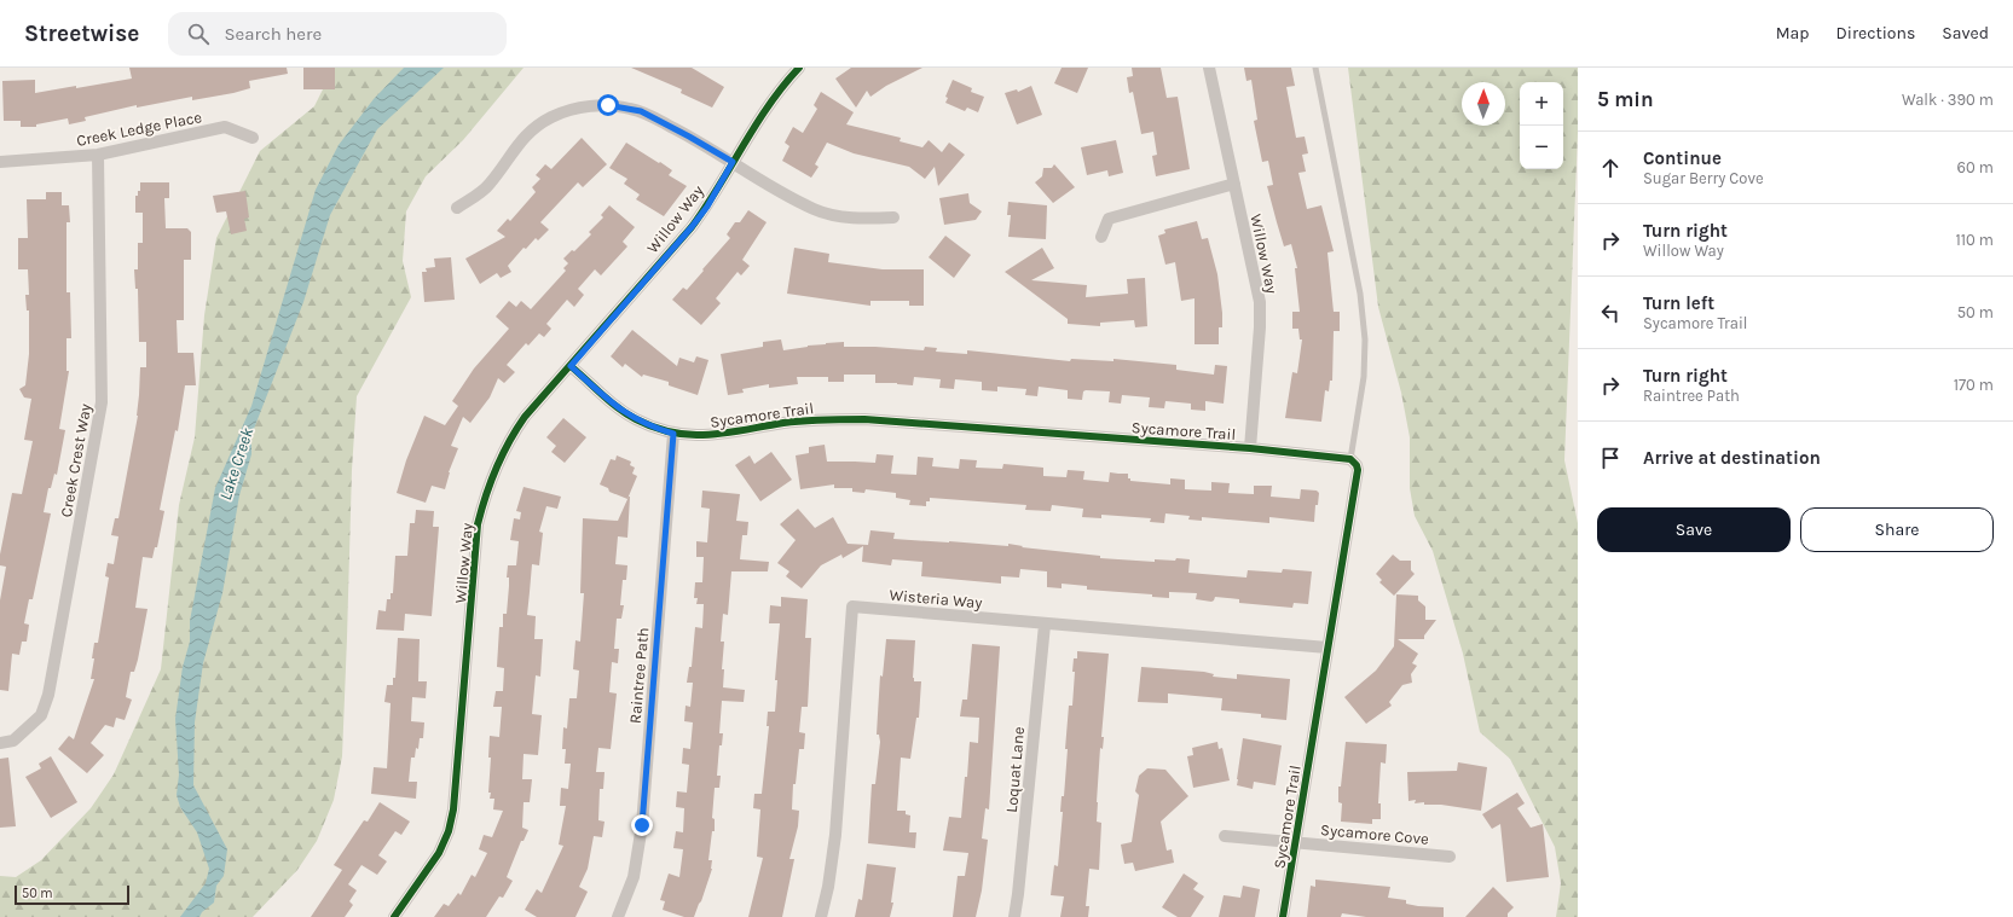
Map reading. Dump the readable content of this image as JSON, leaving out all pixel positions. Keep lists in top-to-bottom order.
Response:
{
  "streets": {
    "street": [
      "Creek Ledge Place",
      "Willow Way",
      "Sycamore Trail",
      "Creek Crest Way",
      "Wisteria Way",
      "Raintree Path",
      "Loquat Lane",
      "Sycamore Cove"
    ]
  },
  "crossings": [
    ["Creek Ledge Place", "Creek Crest Way"],
    ["Willow Way", "Sycamore Trail"],
    ["Sycamore Trail", "Wisteria Way"],
    ["Sycamore Trail", "Raintree Path"],
    ["Sycamore Trail", "Sycamore Cove"],
    ["Wisteria Way", "Loquat Lane"]
  ],
  "water": ["Lake Creek"],
  "scale_bar": "50 m",
  "north": "top",
  "page": {
    "header": "Streetwise",
    "search": "Search here",
    "nav": ["Map", "Directions", "Saved"],
    "heading": ["5 min", "Walk · 390 m"],
    "map_buttons": ["+", "−"],
    "list": [
      ["Continue", "Sugar Berry Cove", "60 m"],
      ["Turn right", "Willow Way", "110 m"],
      ["Turn left", "Sycamore Trail", "50 m"],
      ["Turn right", "Raintree Path", "170 m"],
      "Arrive at destination"
    ],
    "buttons": ["Save", "Share"],
    "scale": "50 m"
  }
}
